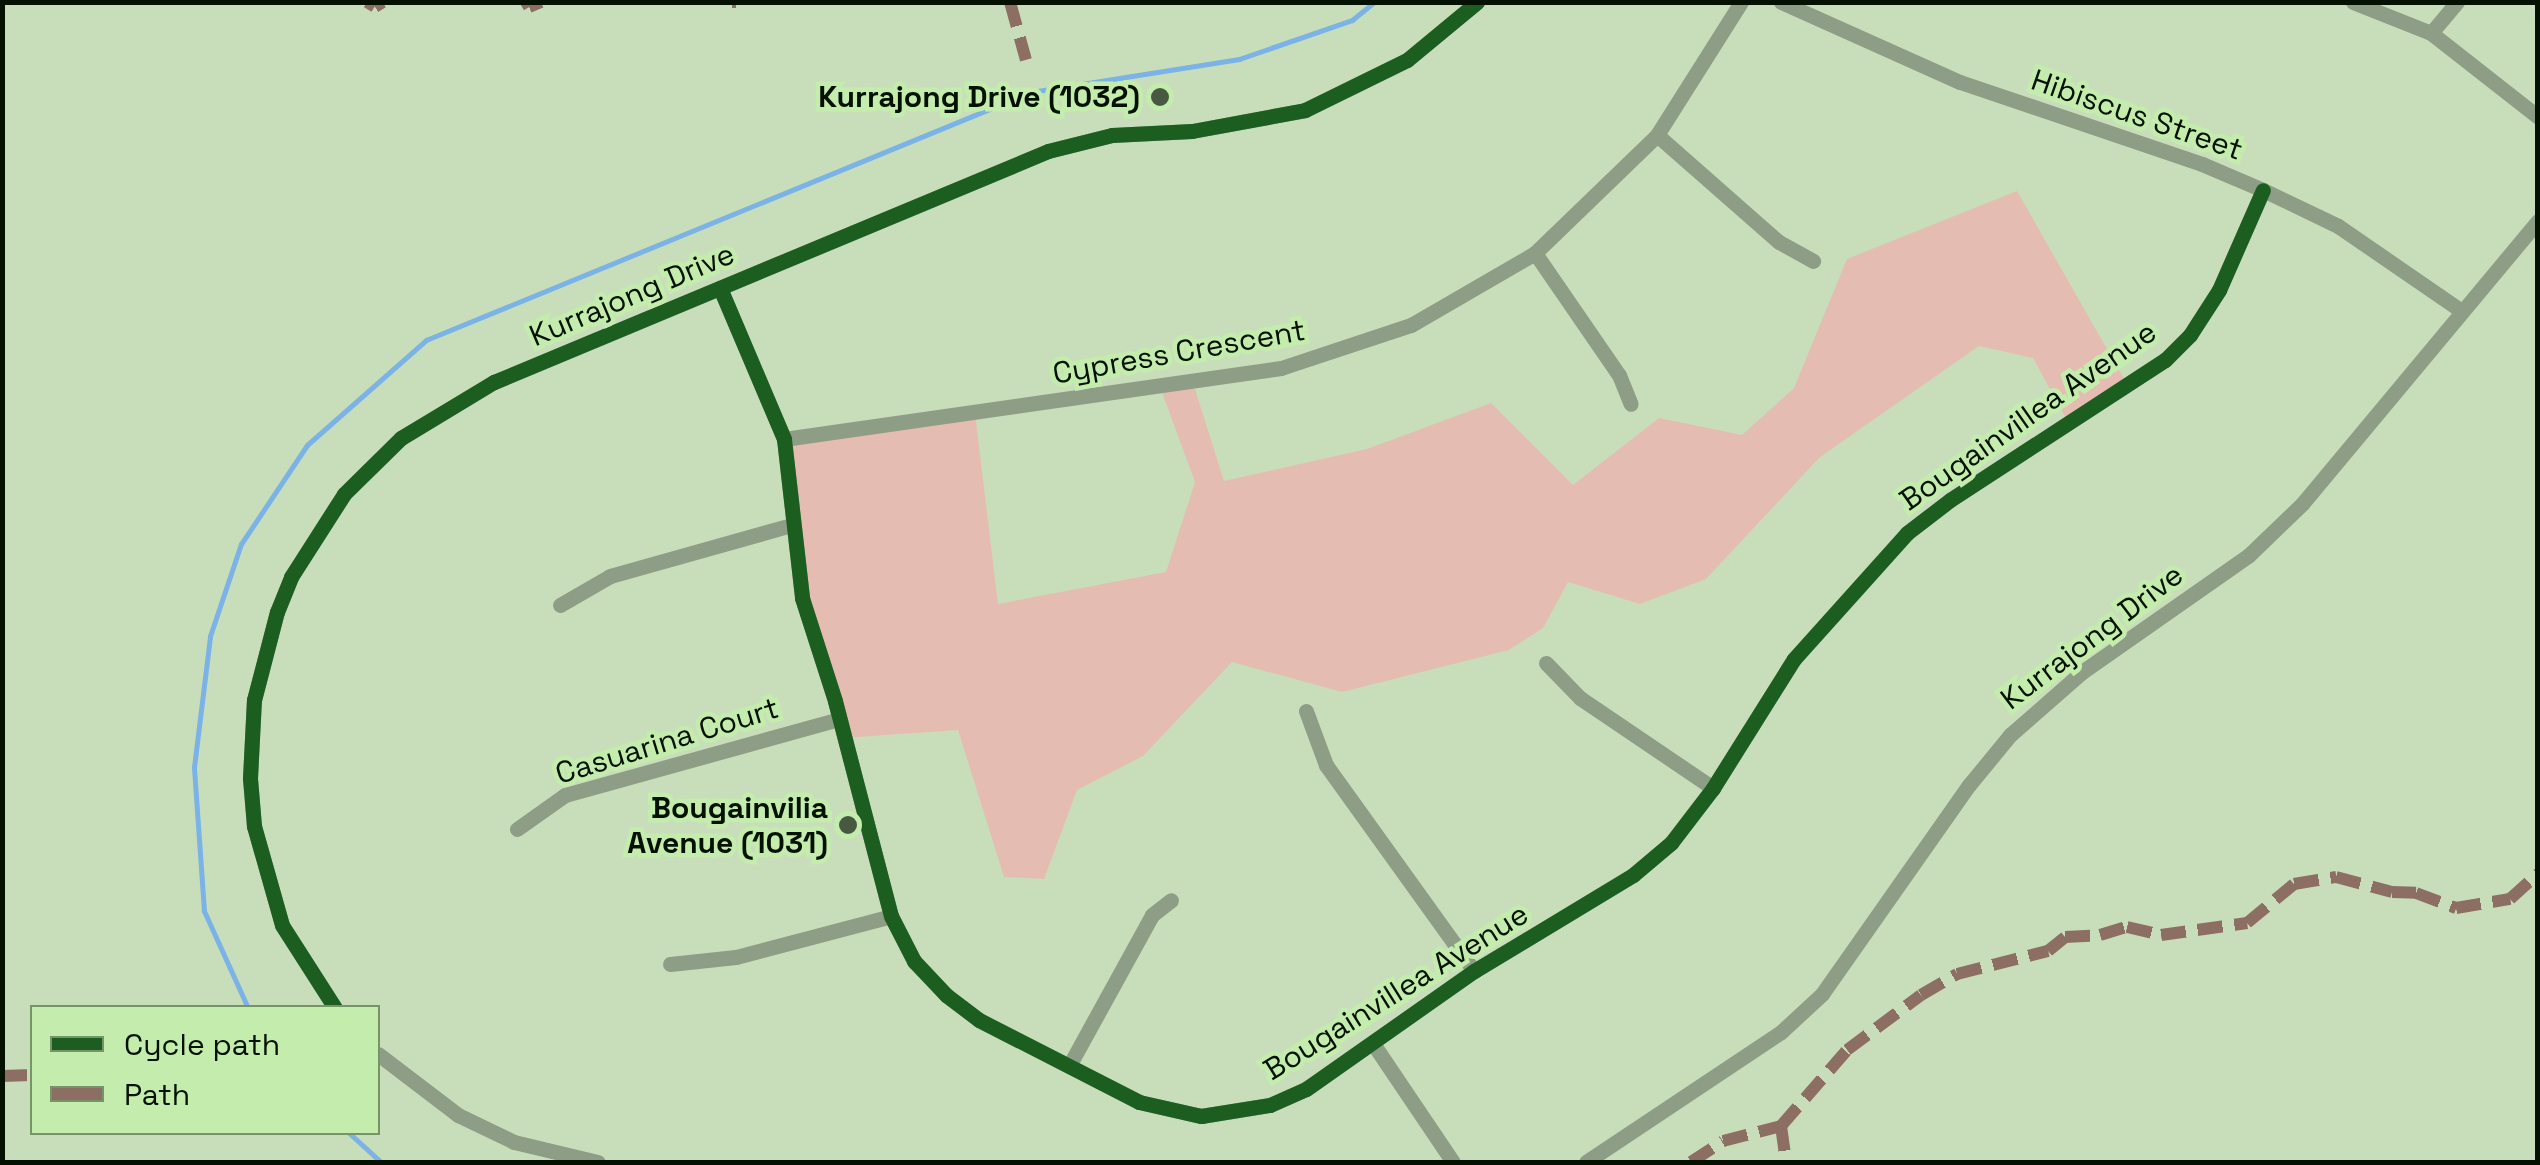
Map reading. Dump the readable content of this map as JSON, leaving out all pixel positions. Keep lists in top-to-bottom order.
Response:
{
  "streets": {
    "street": [
      "Hibiscus Street",
      "Kurrajong Drive",
      "Cypress Crescent",
      "Bougainvillea Avenue",
      "Casuarina Court"
    ]
  },
  "crossings": [
    ["Hibiscus Street", "Kurrajong Drive"],
    ["Hibiscus Street", "Bougainvillea Avenue"],
    ["Kurrajong Drive", "Bougainvillea Avenue"],
    ["Cypress Crescent", "Bougainvillea Avenue"],
    ["Bougainvillea Avenue", "Casuarina Court"]
  ],
  "places": ["Kurrajong Drive (1032)", "Bougainvilia Avenue (1031)"],
  "legend": ["Cycle path", "Path"]
}
